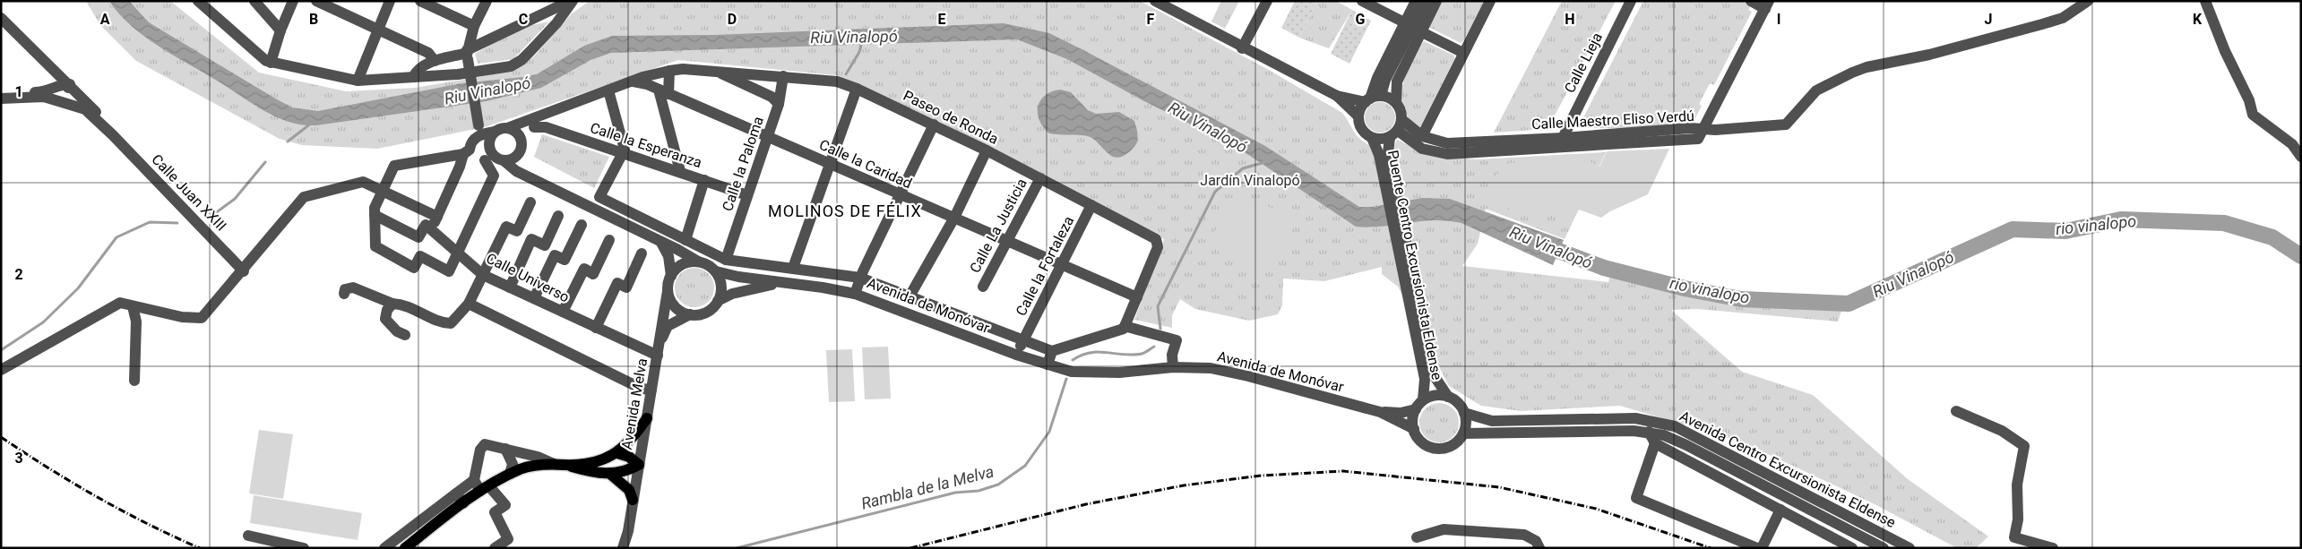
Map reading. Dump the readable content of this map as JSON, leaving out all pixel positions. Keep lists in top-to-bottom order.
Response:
{
  "streets": {
    "street": [
      "Calle Lieja",
      "Paseo de Ronda",
      "Calle Maestro Eliso Verdú",
      "Calle la Esperanza",
      "Calle la Paloma",
      "Calle la Caridad",
      "Calle Juan XXIII",
      "Calle La Justicia",
      "Puente Centro Excursionista Eldense",
      "Calle la Fortaleza",
      "Calle Universo",
      "Avenida de Monóvar",
      "Avenida Melva",
      "Avenida Centro Excursionista Eldense"
    ]
  },
  "crossings": [
    ["Calle Lieja", "Calle Maestro Eliso Verdú"],
    ["Paseo de Ronda", "Calle la Paloma"],
    ["Paseo de Ronda", "Calle la Caridad"],
    ["Paseo de Ronda", "Calle La Justicia"],
    ["Paseo de Ronda", "Calle la Fortaleza"],
    ["Calle Maestro Eliso Verdú", "Puente Centro Excursionista Eldense"],
    ["Calle la Esperanza", "Calle la Paloma"],
    ["Calle la Esperanza", "Avenida de Monóvar"],
    ["Calle la Paloma", "Calle la Caridad"],
    ["Calle la Paloma", "Avenida de Monóvar"],
    ["Calle la Caridad", "Calle La Justicia"],
    ["Calle la Caridad", "Calle la Fortaleza"],
    ["Puente Centro Excursionista Eldense", "Avenida de Monóvar"],
    ["Puente Centro Excursionista Eldense", "Avenida Centro Excursionista Eldense"],
    ["Calle la Fortaleza", "Avenida de Monóvar"],
    ["Calle Universo", "Avenida Melva"],
    ["Avenida de Monóvar", "Avenida Melva"],
    ["Avenida de Monóvar", "Avenida Centro Excursionista Eldense"]
  ],
  "districts": ["MOLINOS DE FÉLIX"],
  "water": ["Riu Vinalopó", "rio vinalopo", "Rambla de la Melva"],
  "parks": ["Jardín Vinalopó"],
  "grid": {
    "columns": [
      "A",
      "B",
      "C",
      "D",
      "E",
      "F",
      "G",
      "H",
      "I",
      "J",
      "K"
    ],
    "rows": ["1", "2", "3"]
  }
}
